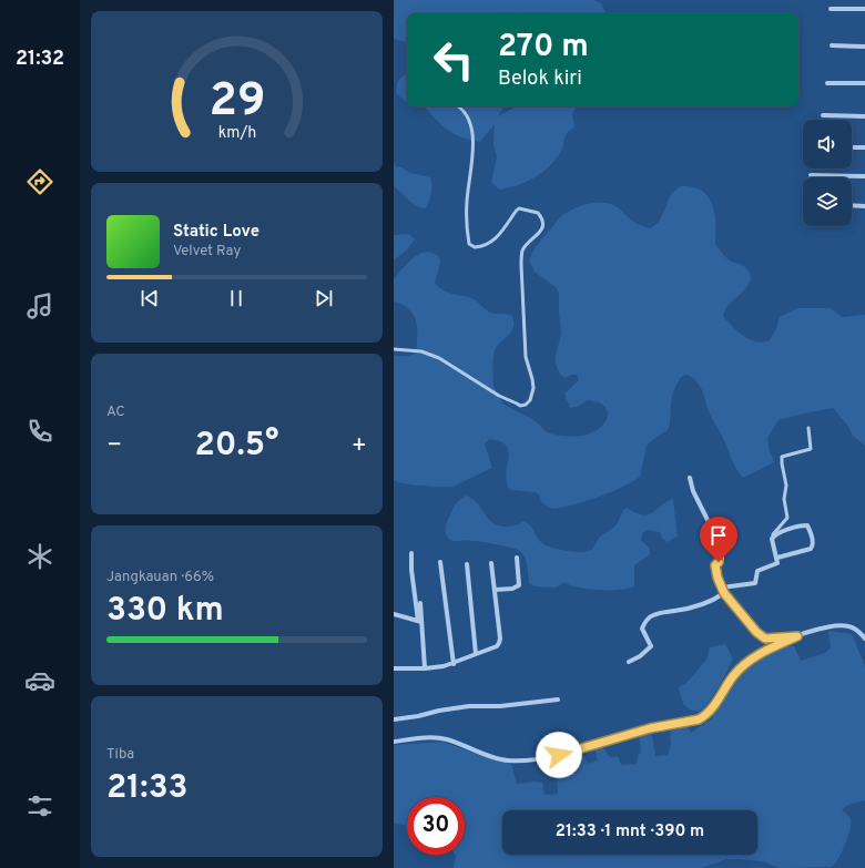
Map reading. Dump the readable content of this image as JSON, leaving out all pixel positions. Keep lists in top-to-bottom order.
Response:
{
  "page": {
    "tabs": "21:32",
    "turn": ["270 m", "Belok kiri"],
    "song": ["Static Love", "Velvet Ray"],
    "tile": [
      "AC",
      ["Jangkauan · 66%", "330 km"],
      ["Tiba", "21:33"]
    ],
    "heat": ["−", "20.5°", "+"],
    "limit": "30",
    "trip": "21:33 · 1 mnt · 390 m",
    "gauge": ["29", "km/h"]
  }
}
